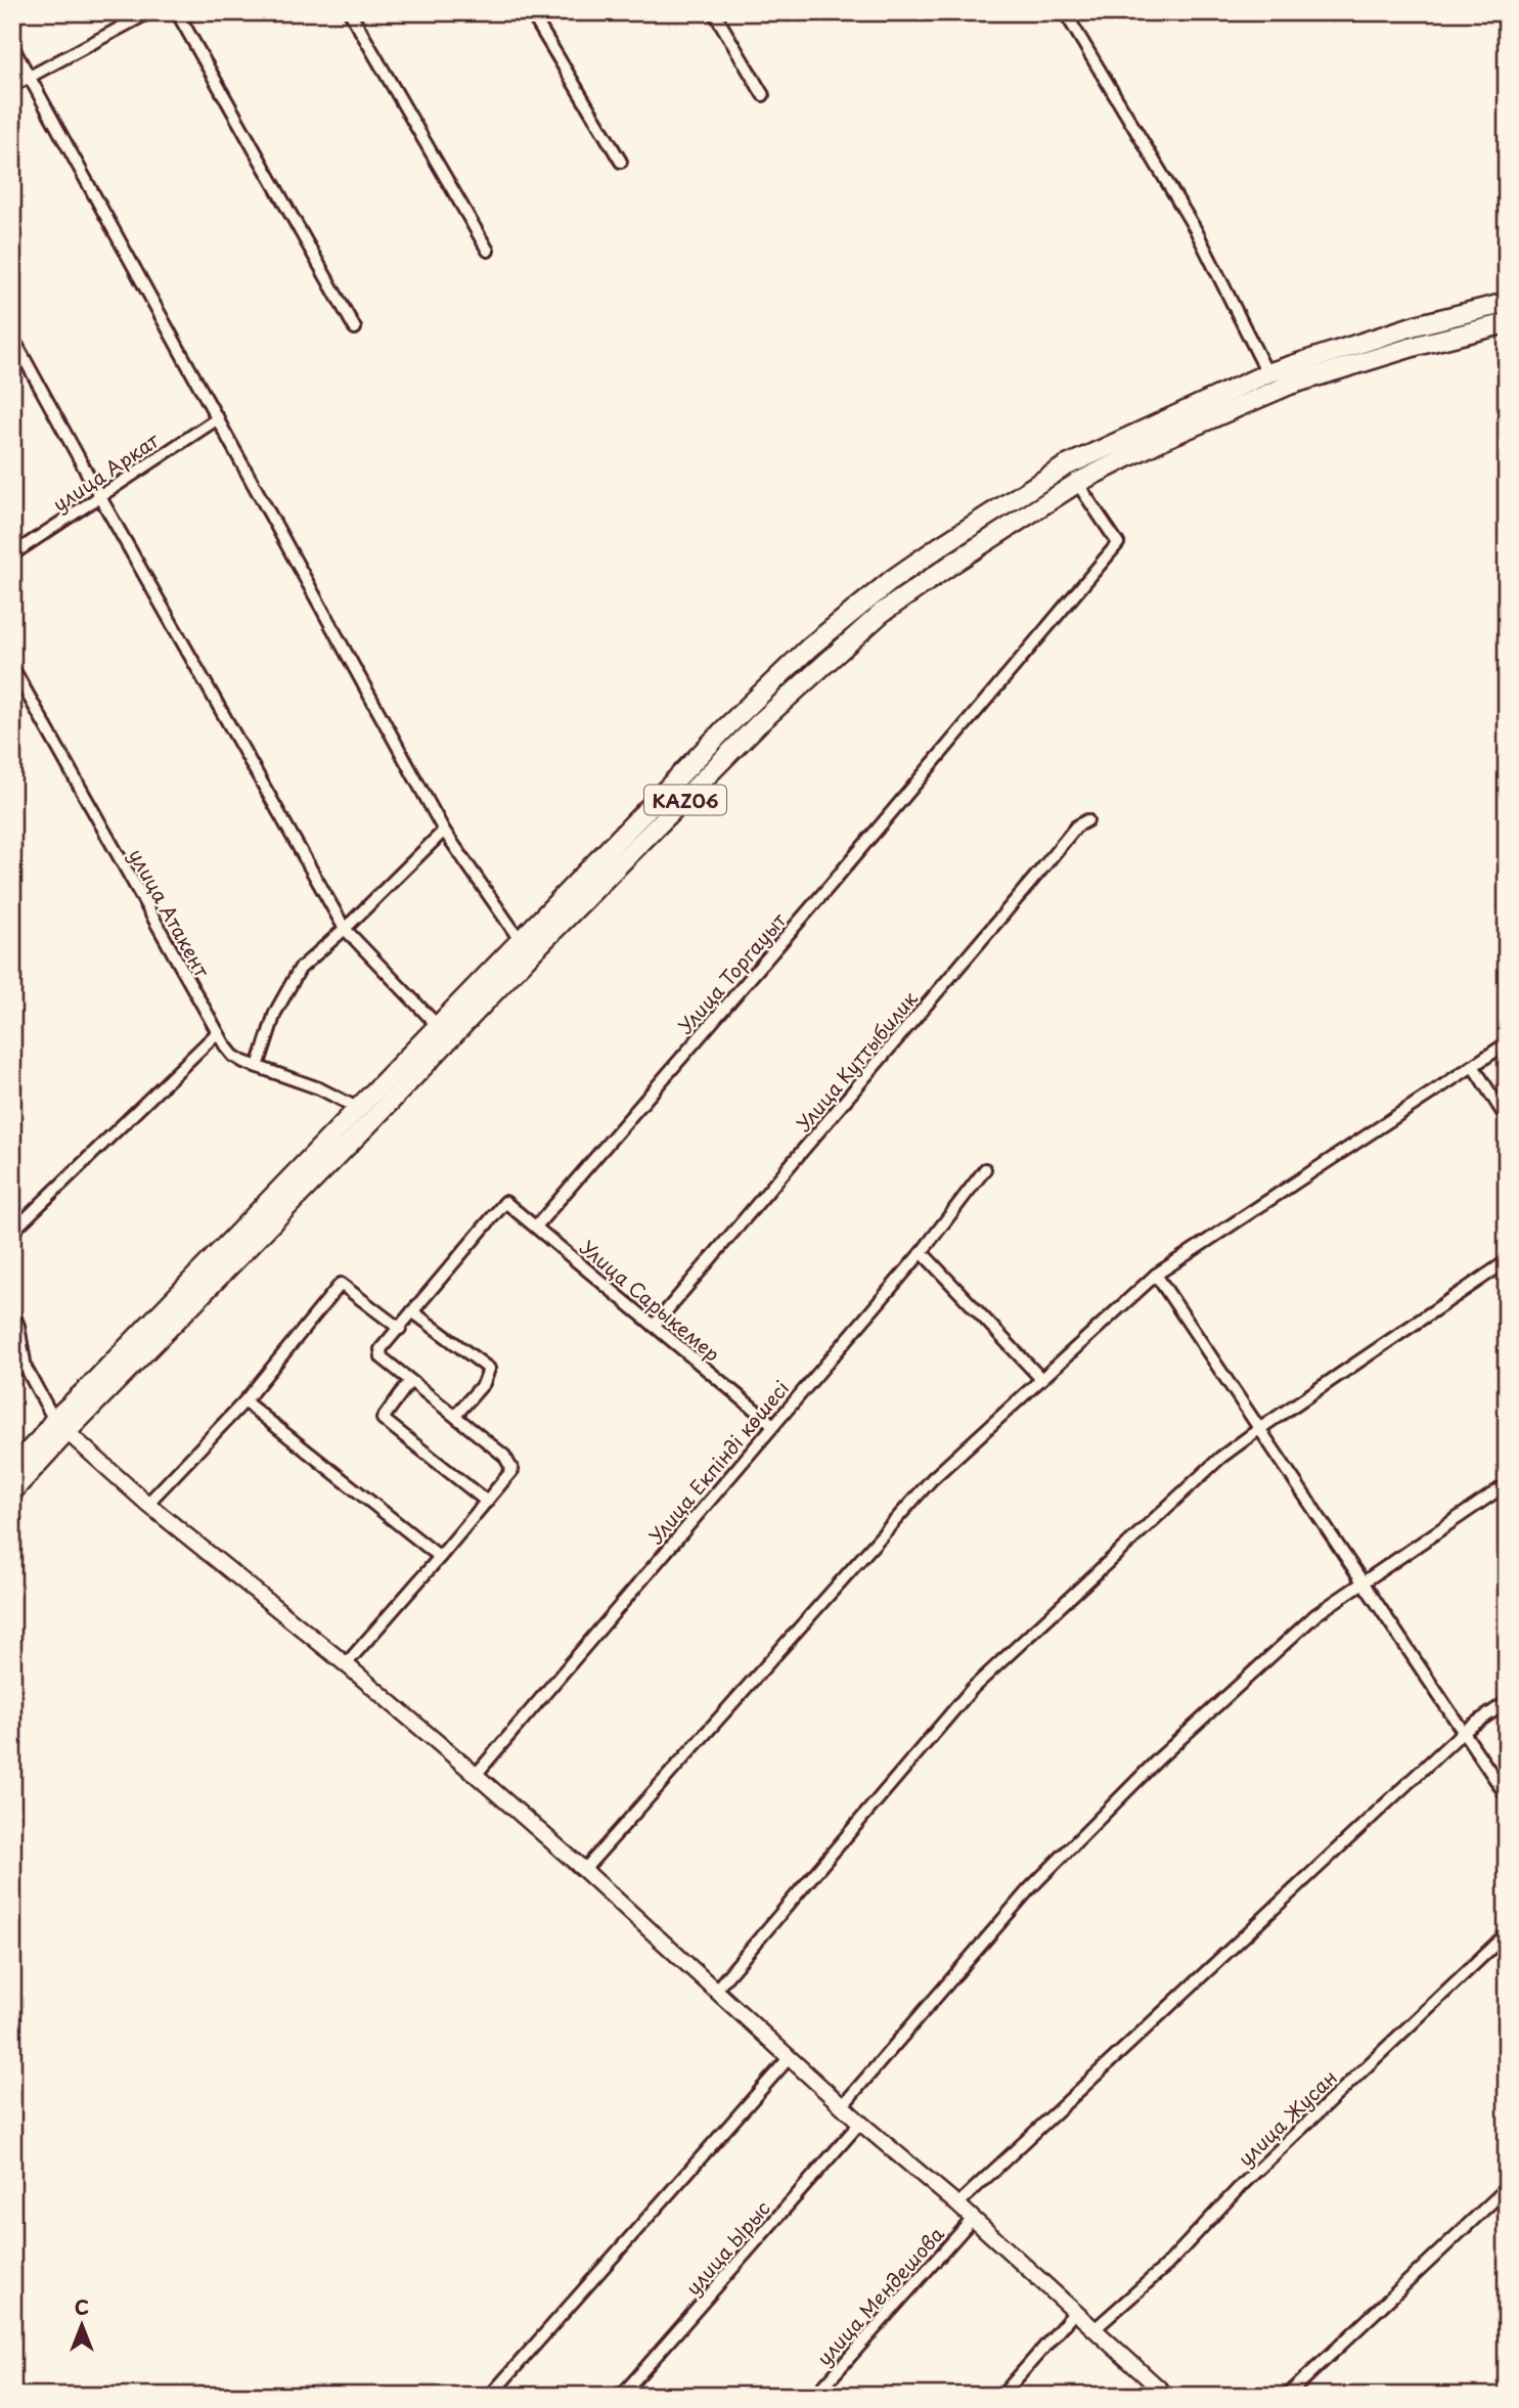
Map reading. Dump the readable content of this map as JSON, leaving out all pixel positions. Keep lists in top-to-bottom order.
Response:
{
  "streets": {
    "highway": ["KАZ06"],
    "street": [
      "улица Аркат",
      "улица Атакент",
      "Улица Торгауыт",
      "Улица Куттыбилик",
      "Улица Сарыкемер",
      "Улица Екпінді көшесі",
      "улица Жусан",
      "улица Ырыс",
      "улица Мендешова"
    ]
  },
  "crossings": [
    ["KАZ06", "улица Атакент"],
    ["KАZ06", "Улица Торгауыт"],
    ["Улица Торгауыт", "Улица Сарыкемер"],
    ["Улица Куттыбилик", "Улица Сарыкемер"],
    ["Улица Сарыкемер", "Улица Екпінді көшесі"]
  ],
  "north": "top"
}
